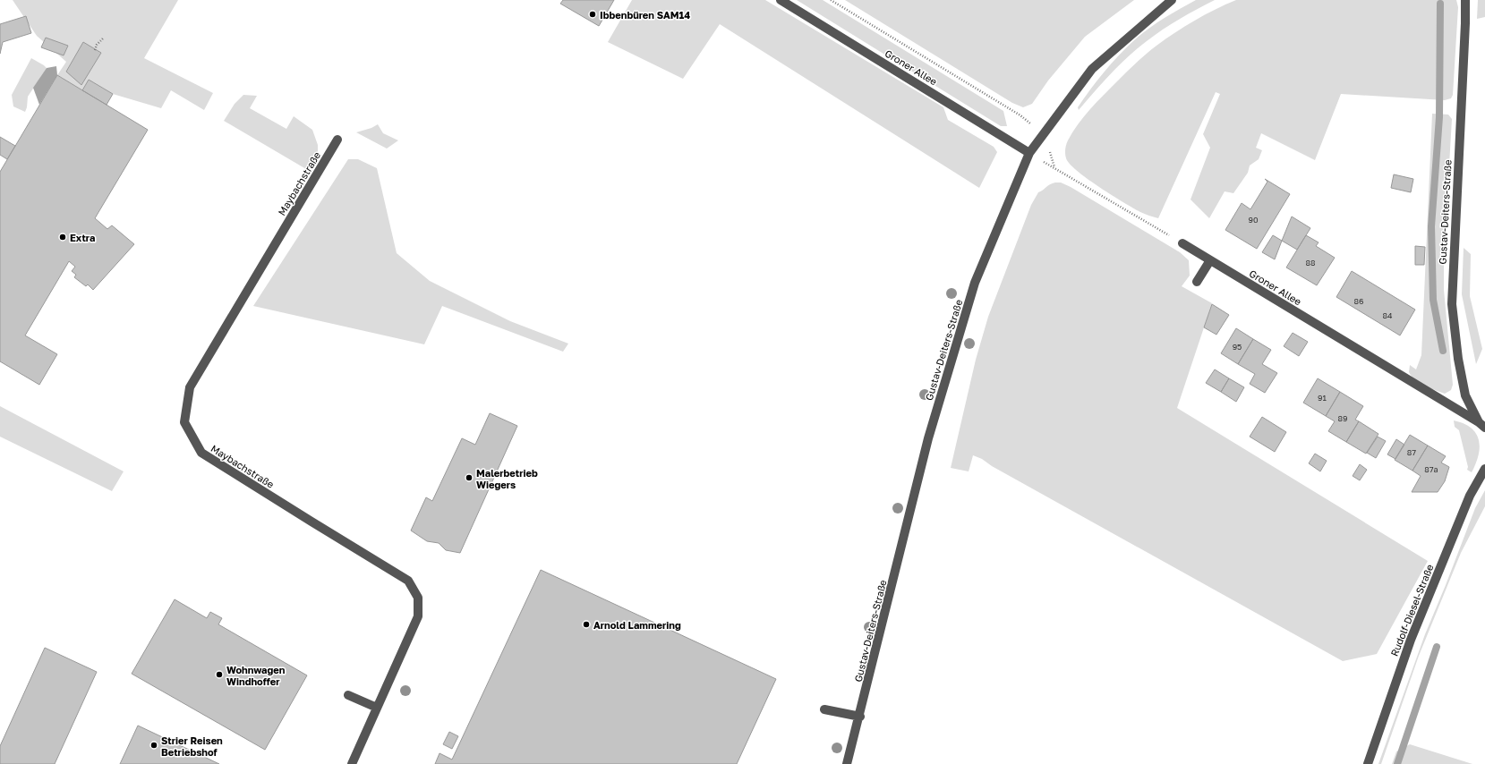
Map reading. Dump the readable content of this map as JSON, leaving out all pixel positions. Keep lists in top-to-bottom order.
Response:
{
  "streets": {
    "street": [
      "Groner Allee",
      "Maybachstraße",
      "Gustav-Deiters-Straße",
      "Rudolf-Diesel-Straße"
    ]
  },
  "crossings": [
    ["Groner Allee", "Gustav-Deiters-Straße"]
  ],
  "places": [
    "Ibbenbüren SAM14",
    "Extra",
    "Malerbetrieb Wiegers",
    "Arnold Lammering",
    "Wohnwagen Windhoffer",
    "Strier Reisen Betriebshof"
  ],
  "house_numbers": [
    "90",
    "88",
    "86",
    "84",
    "95",
    "91",
    "89",
    "87",
    "87a"
  ]
}
